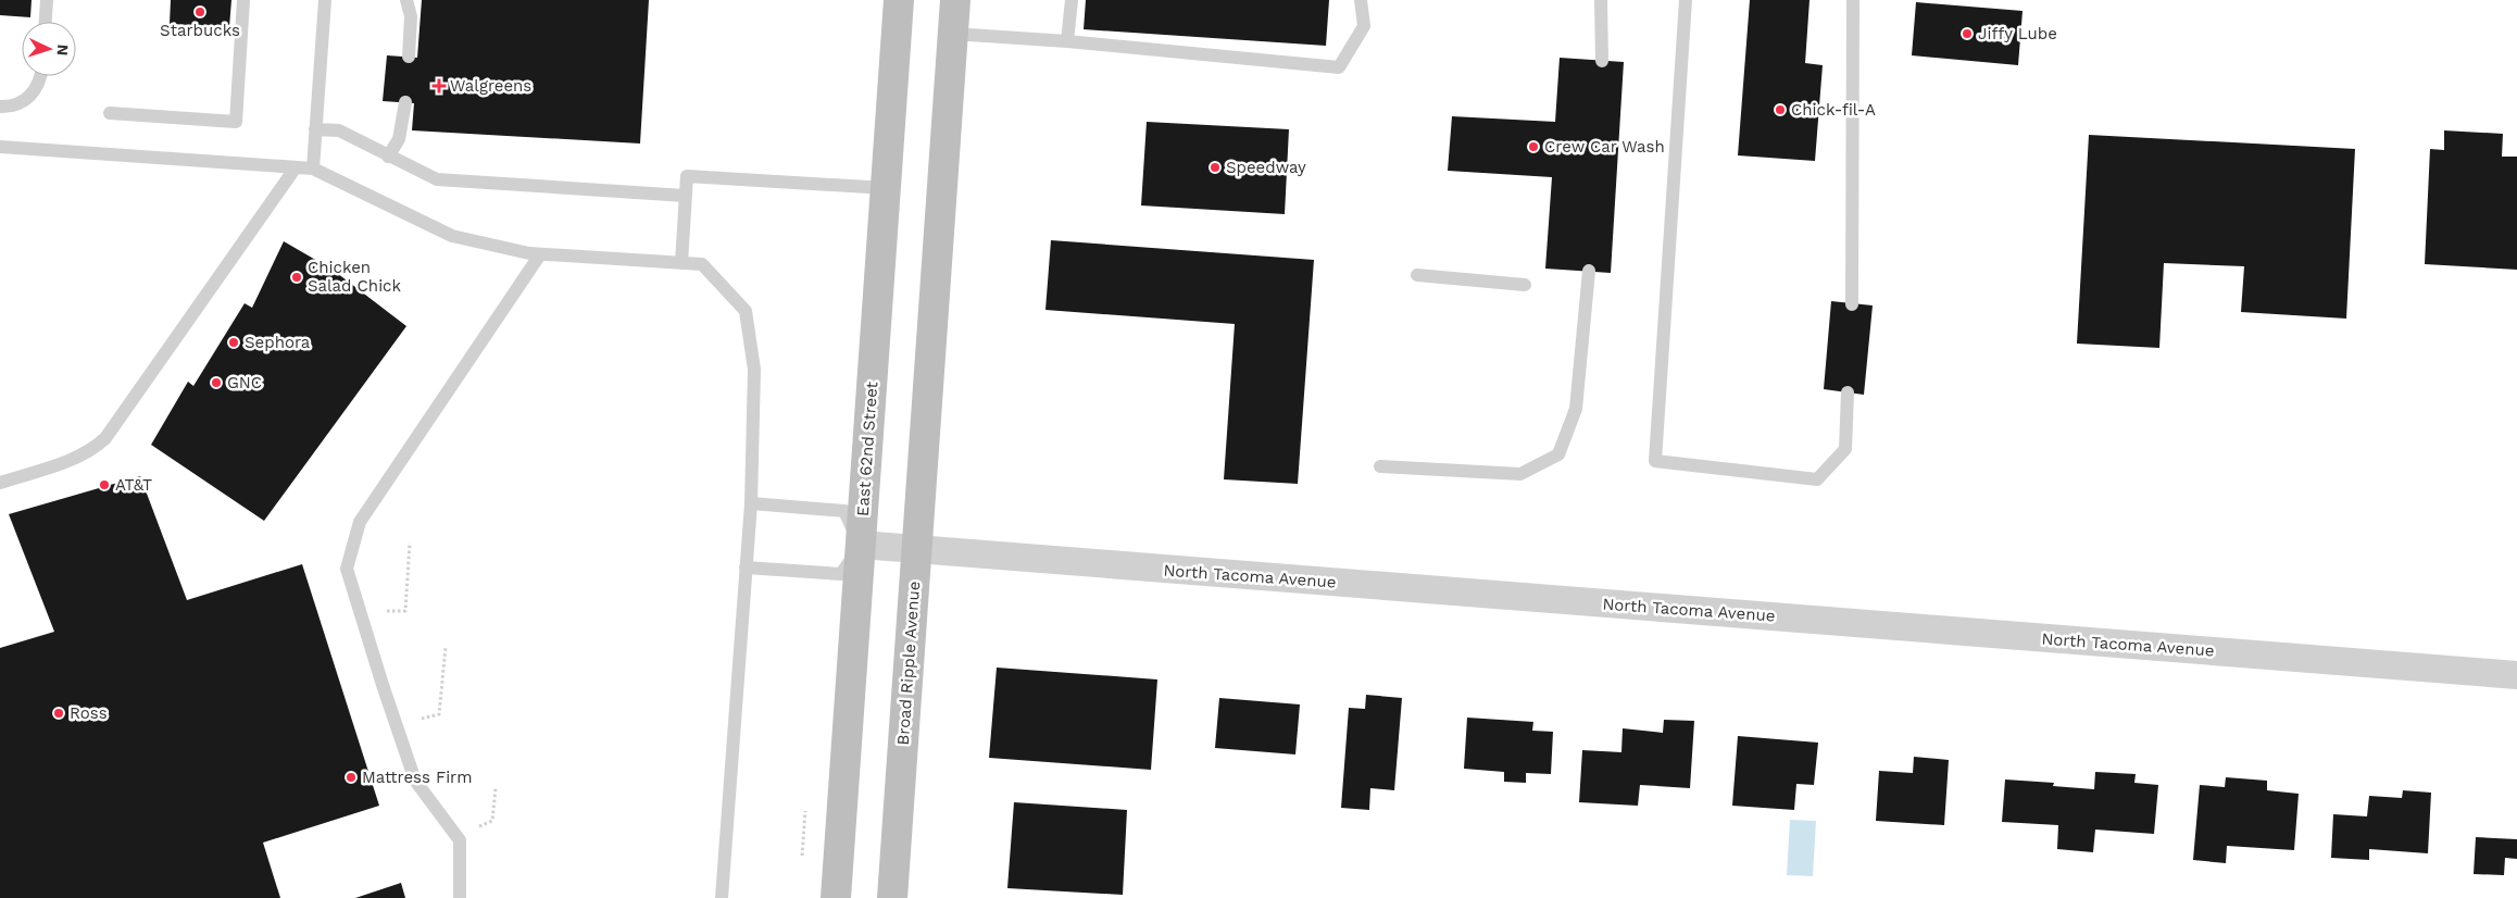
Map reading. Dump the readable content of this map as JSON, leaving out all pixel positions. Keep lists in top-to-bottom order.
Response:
{
  "streets": {
    "street": ["East 62nd Street", "North Tacoma Avenue", "Broad Ripple Avenue"]
  },
  "crossings": [
    ["East 62nd Street", "North Tacoma Avenue"],
    ["North Tacoma Avenue", "Broad Ripple Avenue"]
  ],
  "places": {
    "other": [
      "Starbucks",
      "Jiffy Lube",
      "Chick-fil-A",
      "Crew Car Wash",
      "Speedway",
      "Chicken Salad Chick",
      "Sephora",
      "GNC",
      "AT&T",
      "Ross",
      "Mattress Firm"
    ],
    "health": ["Walgreens"]
  },
  "north": "right"
}
